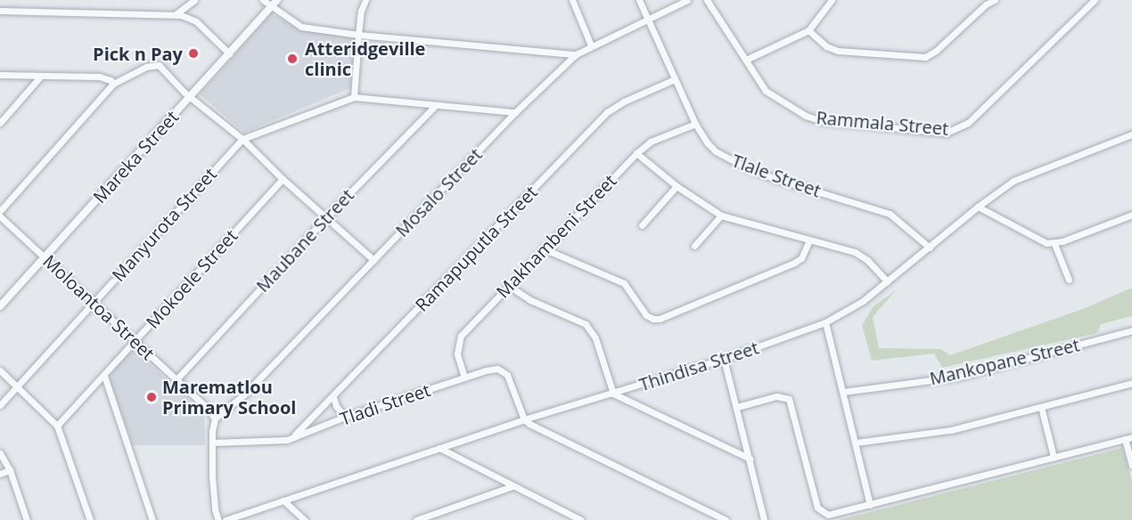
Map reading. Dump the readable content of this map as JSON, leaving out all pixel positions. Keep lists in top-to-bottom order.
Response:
{
  "streets": {
    "street": [
      "Rammala Street",
      "Mareka Street",
      "Tlale Street",
      "Mosalo Street",
      "Manyurota Street",
      "Makhambeni Street",
      "Maubane Street",
      "Ramapuputla Street",
      "Mokoele Street",
      "Moloantoa Street",
      "Mankopane Street",
      "Thindisa Street",
      "Tladi Street"
    ]
  },
  "crossings": [
    ["Mareka Street", "Moloantoa Street"],
    ["Tlale Street", "Mosalo Street"],
    ["Tlale Street", "Makhambeni Street"],
    ["Tlale Street", "Ramapuputla Street"],
    ["Tlale Street", "Thindisa Street"],
    ["Mosalo Street", "Moloantoa Street"],
    ["Manyurota Street", "Moloantoa Street"],
    ["Makhambeni Street", "Tladi Street"],
    ["Maubane Street", "Moloantoa Street"],
    ["Ramapuputla Street", "Tladi Street"],
    ["Mokoele Street", "Moloantoa Street"],
    ["Thindisa Street", "Tladi Street"]
  ],
  "places": ["Pick n Pay", "Atteridgeville clinic", "Marematlou Primary School"]
}
